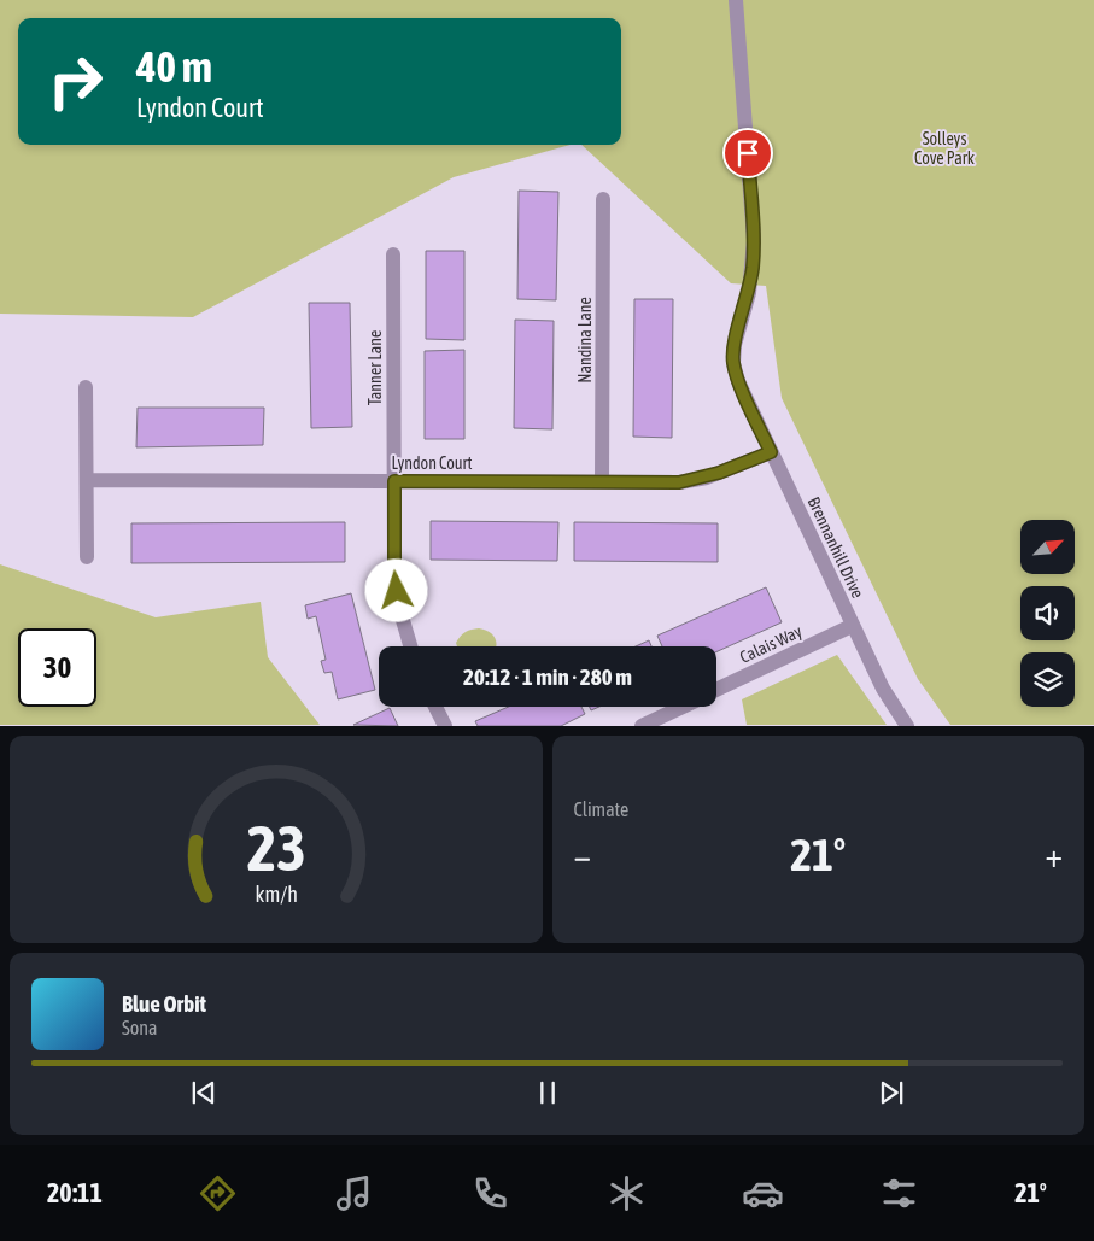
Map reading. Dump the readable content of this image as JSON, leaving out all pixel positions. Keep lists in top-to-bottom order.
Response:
{
  "streets": {
    "street": [
      "Nandina Lane",
      "Tanner Lane",
      "Lyndon Court",
      "Brennanhill Drive",
      "Calais Way"
    ]
  },
  "crossings": [
    ["Nandina Lane", "Lyndon Court"],
    ["Tanner Lane", "Lyndon Court"],
    ["Lyndon Court", "Brennanhill Drive"],
    ["Brennanhill Drive", "Calais Way"]
  ],
  "parks": ["Solleys Cove Park"],
  "north": "top right",
  "page": {
    "turn": ["40 m", "Lyndon Court"],
    "limit": "30",
    "trip": "20:12 · 1 min · 280 m",
    "tile": "Climate",
    "heat": ["−", "21°", "+"],
    "song": ["Blue Orbit", "Sona"],
    "tabs": ["20:11", "21°"],
    "gauge": ["23", "km/h"]
  }
}
